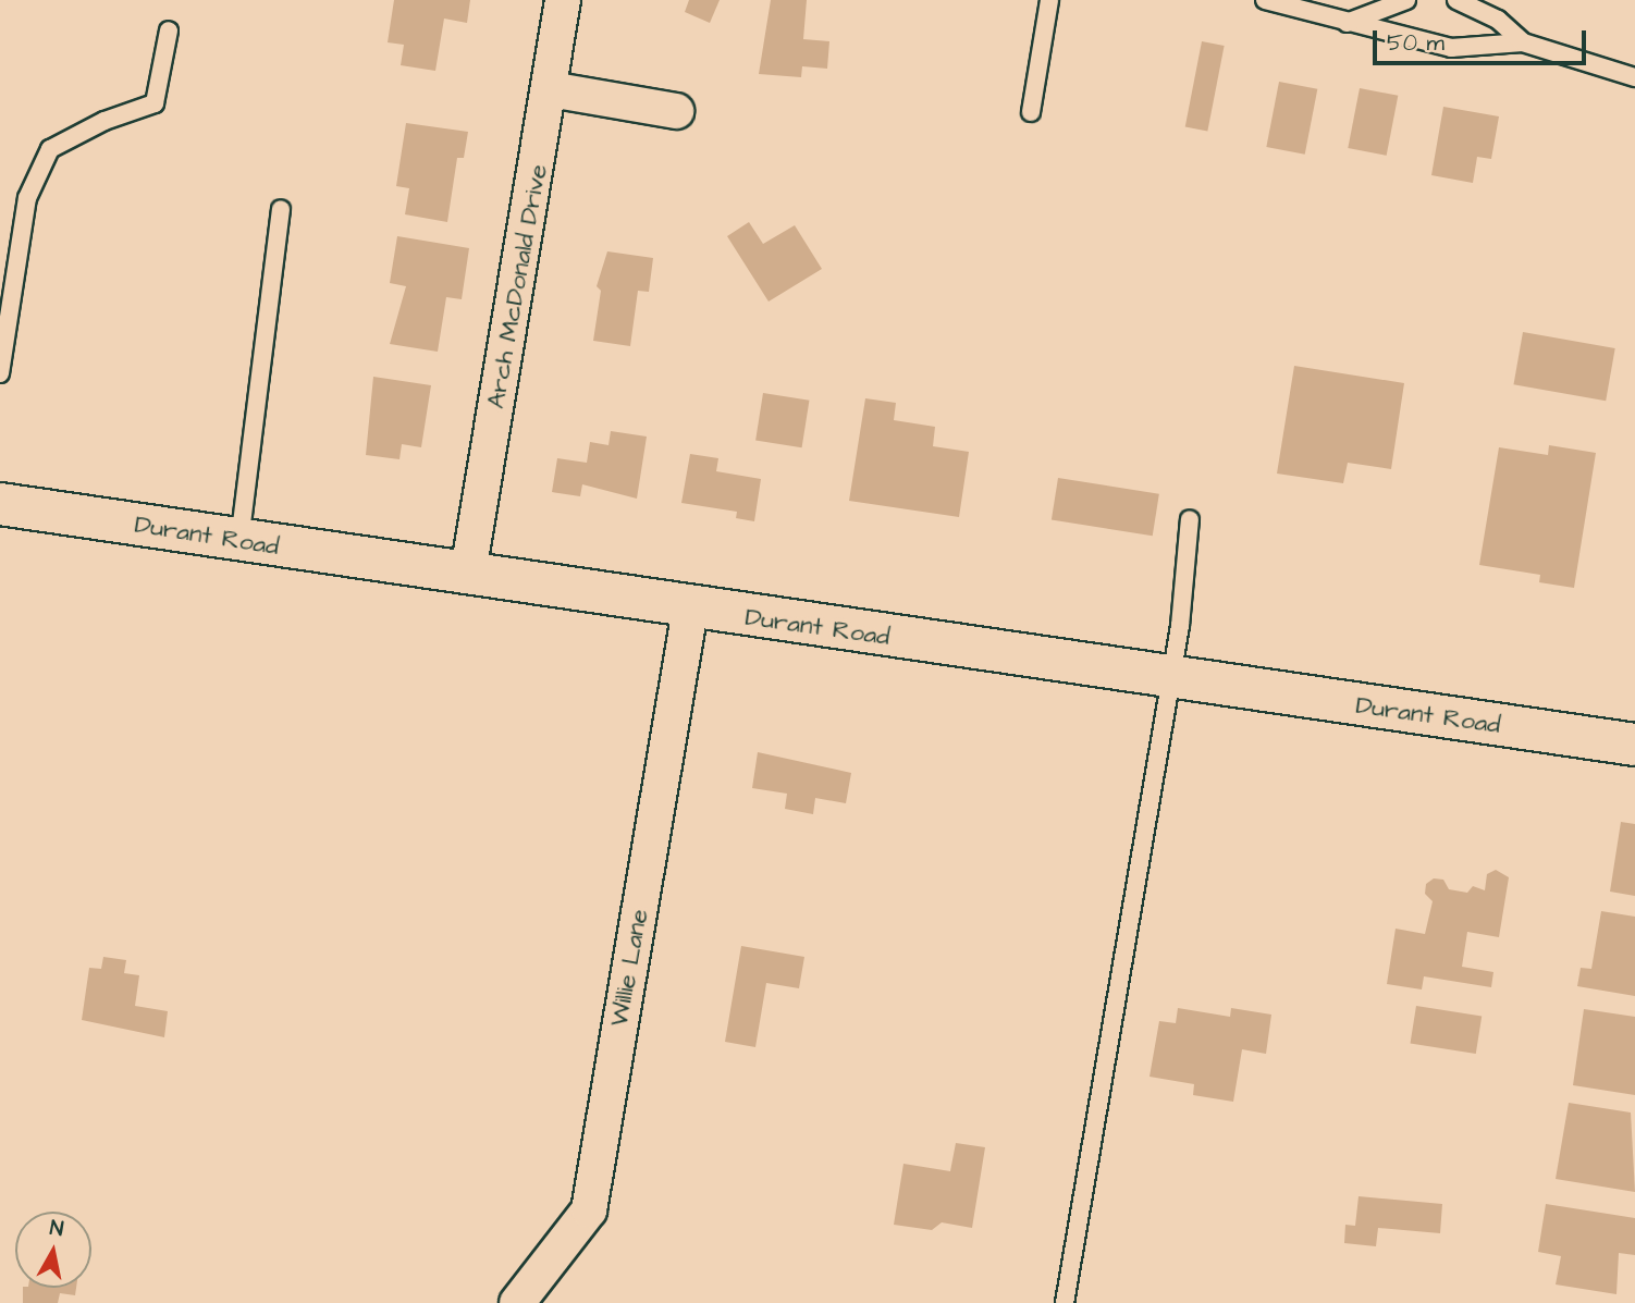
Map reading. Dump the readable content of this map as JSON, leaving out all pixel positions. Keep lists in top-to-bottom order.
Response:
{
  "streets": {
    "street": ["Arch McDonald Drive", "Durant Road", "Willie Lane"]
  },
  "crossings": [
    ["Arch McDonald Drive", "Durant Road"],
    ["Durant Road", "Willie Lane"]
  ],
  "scale_bar": "50 m",
  "north": "top"
}
